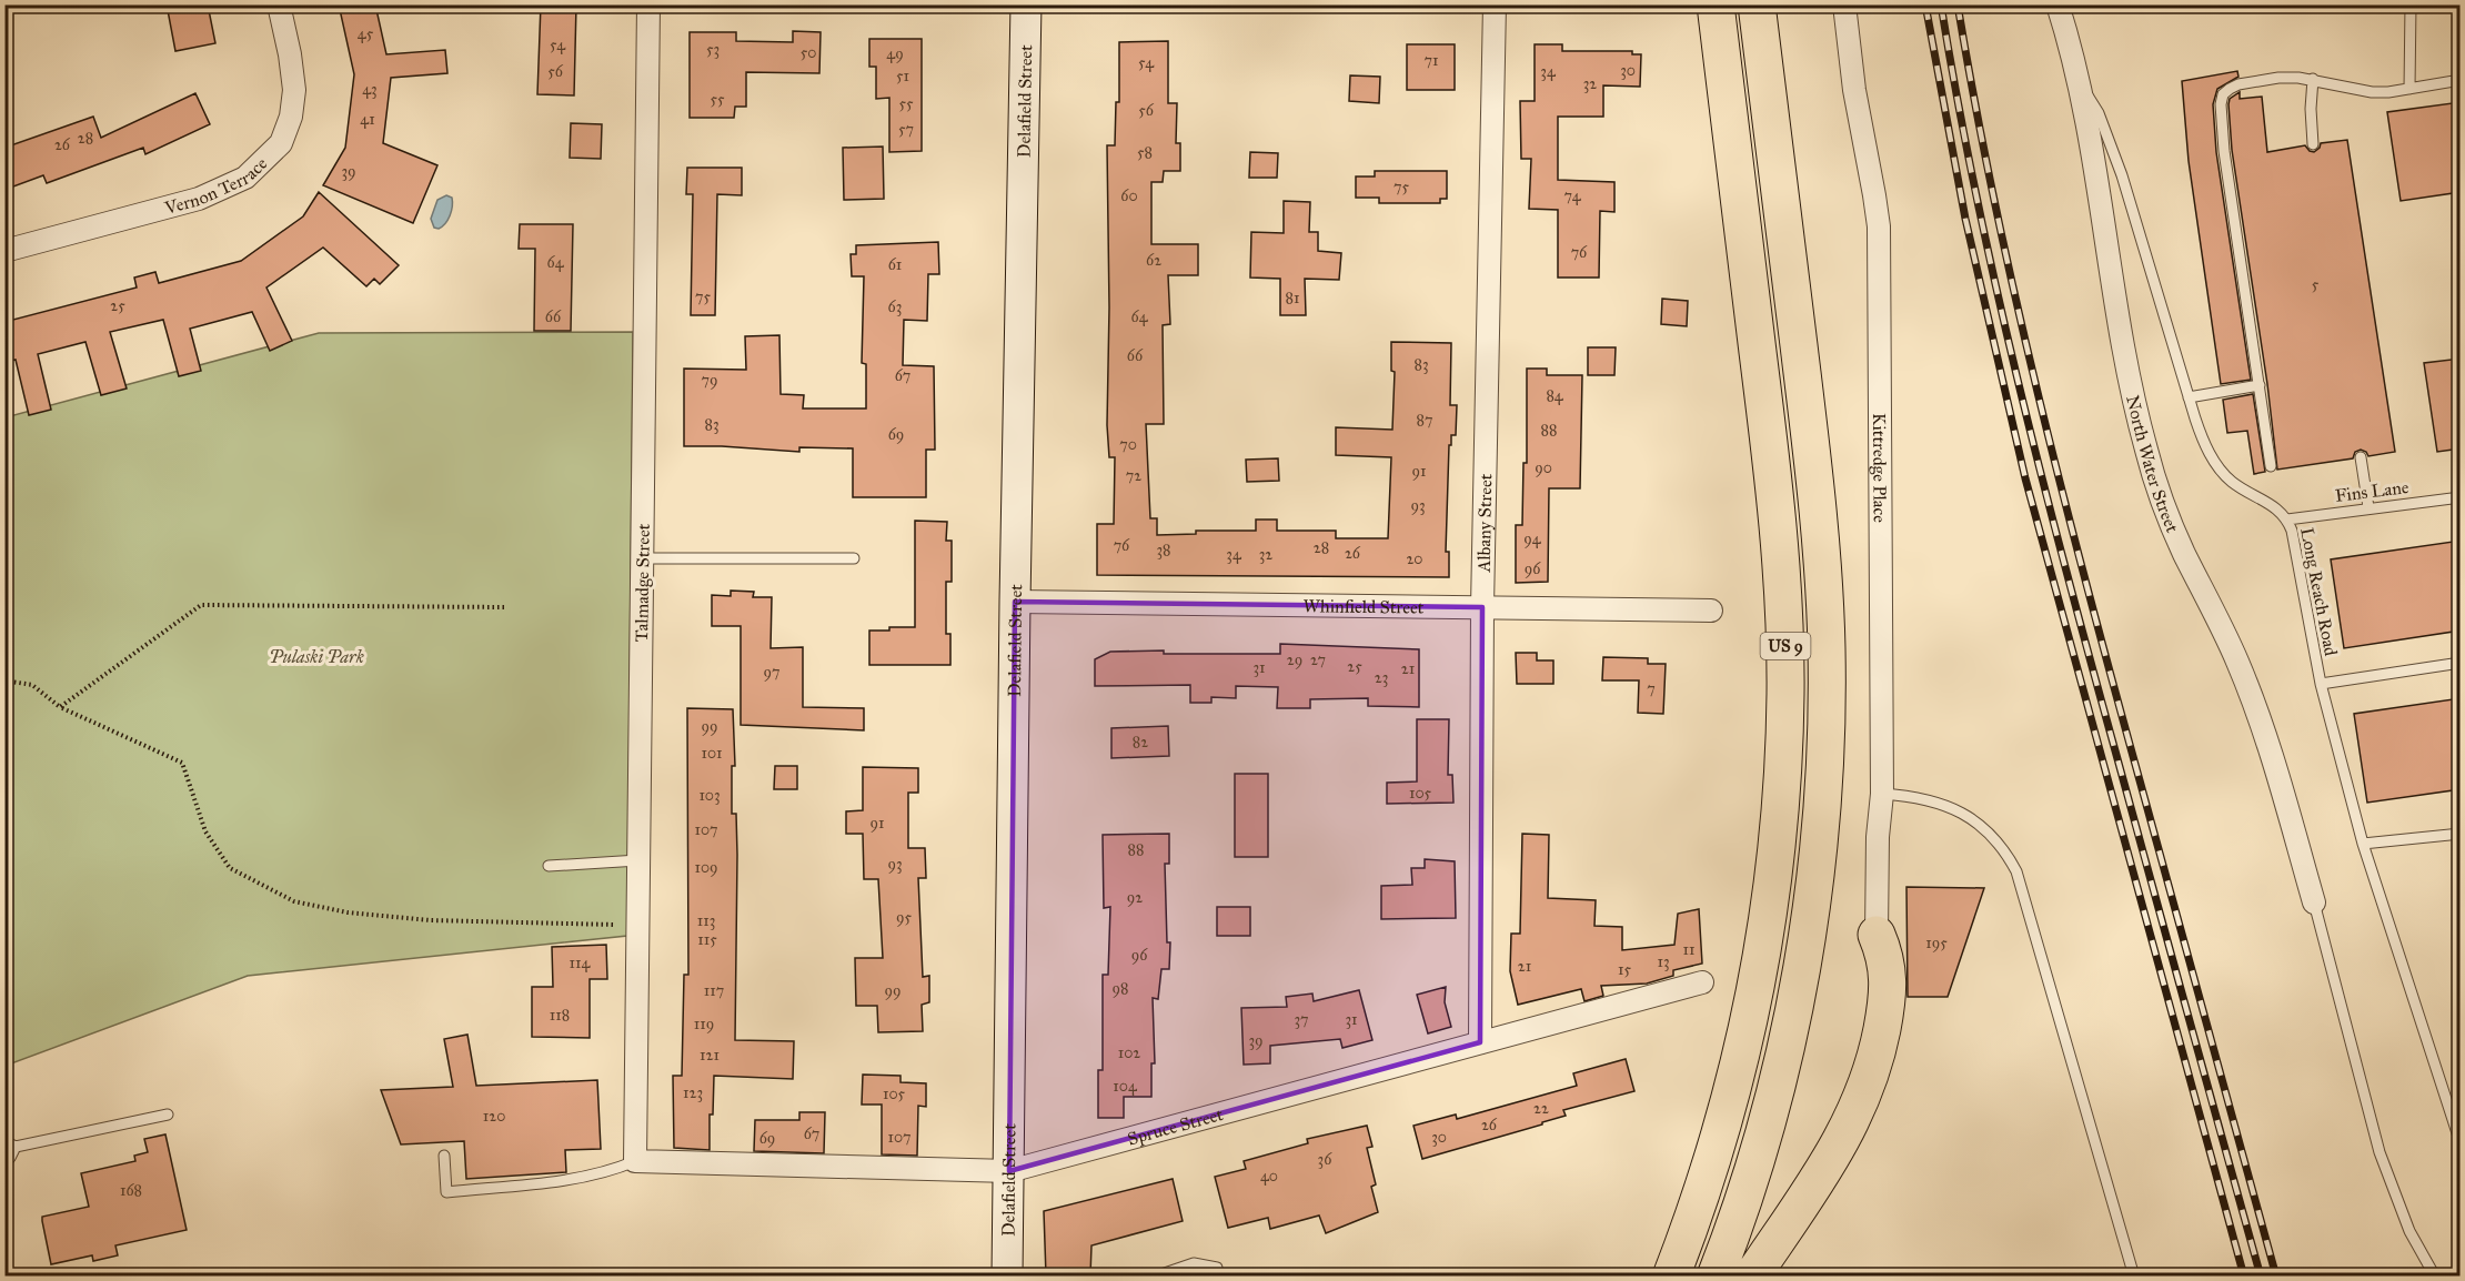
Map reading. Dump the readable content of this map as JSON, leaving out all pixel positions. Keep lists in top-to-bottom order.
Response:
{
  "streets": {
    "highway": ["US 9"],
    "street": [
      "Delafield Street",
      "Vernon Terrace",
      "North Water Street",
      "Kittredge Place",
      "Albany Street",
      "Talmadge Street",
      "Whinfield Street",
      "Spruce Street"
    ],
    "lane": ["Fins Lane", "Long Reach Road"]
  },
  "crossings": [
    ["Delafield Street", "Whinfield Street"],
    ["Delafield Street", "Spruce Street"],
    ["North Water Street", "Long Reach Road"],
    ["Fins Lane", "Long Reach Road"],
    ["Albany Street", "Whinfield Street"],
    ["Albany Street", "Spruce Street"],
    ["Talmadge Street", "Spruce Street"]
  ],
  "parks": ["Pulaski Park"],
  "house_numbers": [
    "45",
    "54",
    "53",
    "50",
    "49",
    "71",
    "54",
    "30",
    "56",
    "34",
    "51",
    "32",
    "43",
    "55",
    "55",
    "56",
    "41",
    "57",
    "28",
    "26",
    "58",
    "39",
    "75",
    "60",
    "74",
    "76",
    "62",
    "64",
    "61",
    "5",
    "75",
    "81",
    "25",
    "63",
    "66",
    "64",
    "66",
    "83",
    "67",
    "79",
    "84",
    "87",
    "83",
    "88",
    "69",
    "70",
    "90",
    "91",
    "72",
    "93",
    "94",
    "76",
    "28",
    "38",
    "26",
    "34",
    "32",
    "20",
    "96",
    "29",
    "27",
    "25",
    "31",
    "21",
    "97",
    "23",
    "7",
    "99",
    "82",
    "101",
    "105",
    "103",
    "91",
    "107",
    "88",
    "93",
    "109",
    "92",
    "95",
    "113",
    "115",
    "195",
    "11",
    "96",
    "13",
    "114",
    "21",
    "15",
    "98",
    "117",
    "99",
    "118",
    "37",
    "31",
    "119",
    "39",
    "102",
    "121",
    "104",
    "123",
    "105",
    "22",
    "120",
    "26",
    "67",
    "107",
    "30",
    "69",
    "36",
    "40",
    "168"
  ]
}
